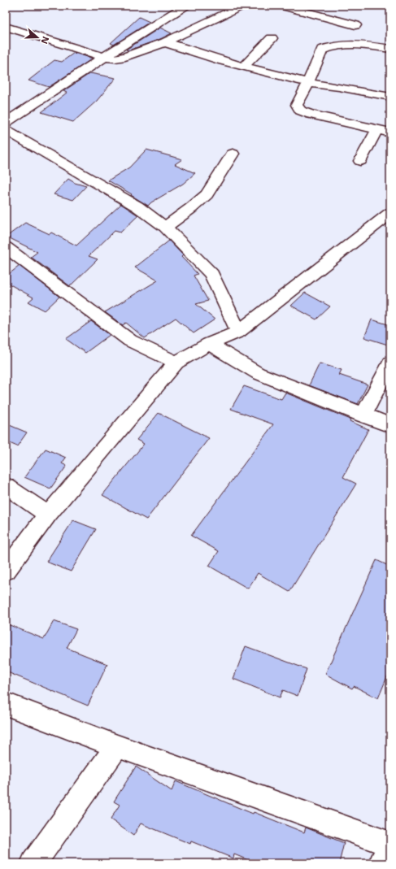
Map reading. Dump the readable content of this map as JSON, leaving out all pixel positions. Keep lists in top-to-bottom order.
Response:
{
  "north": "right"
}
